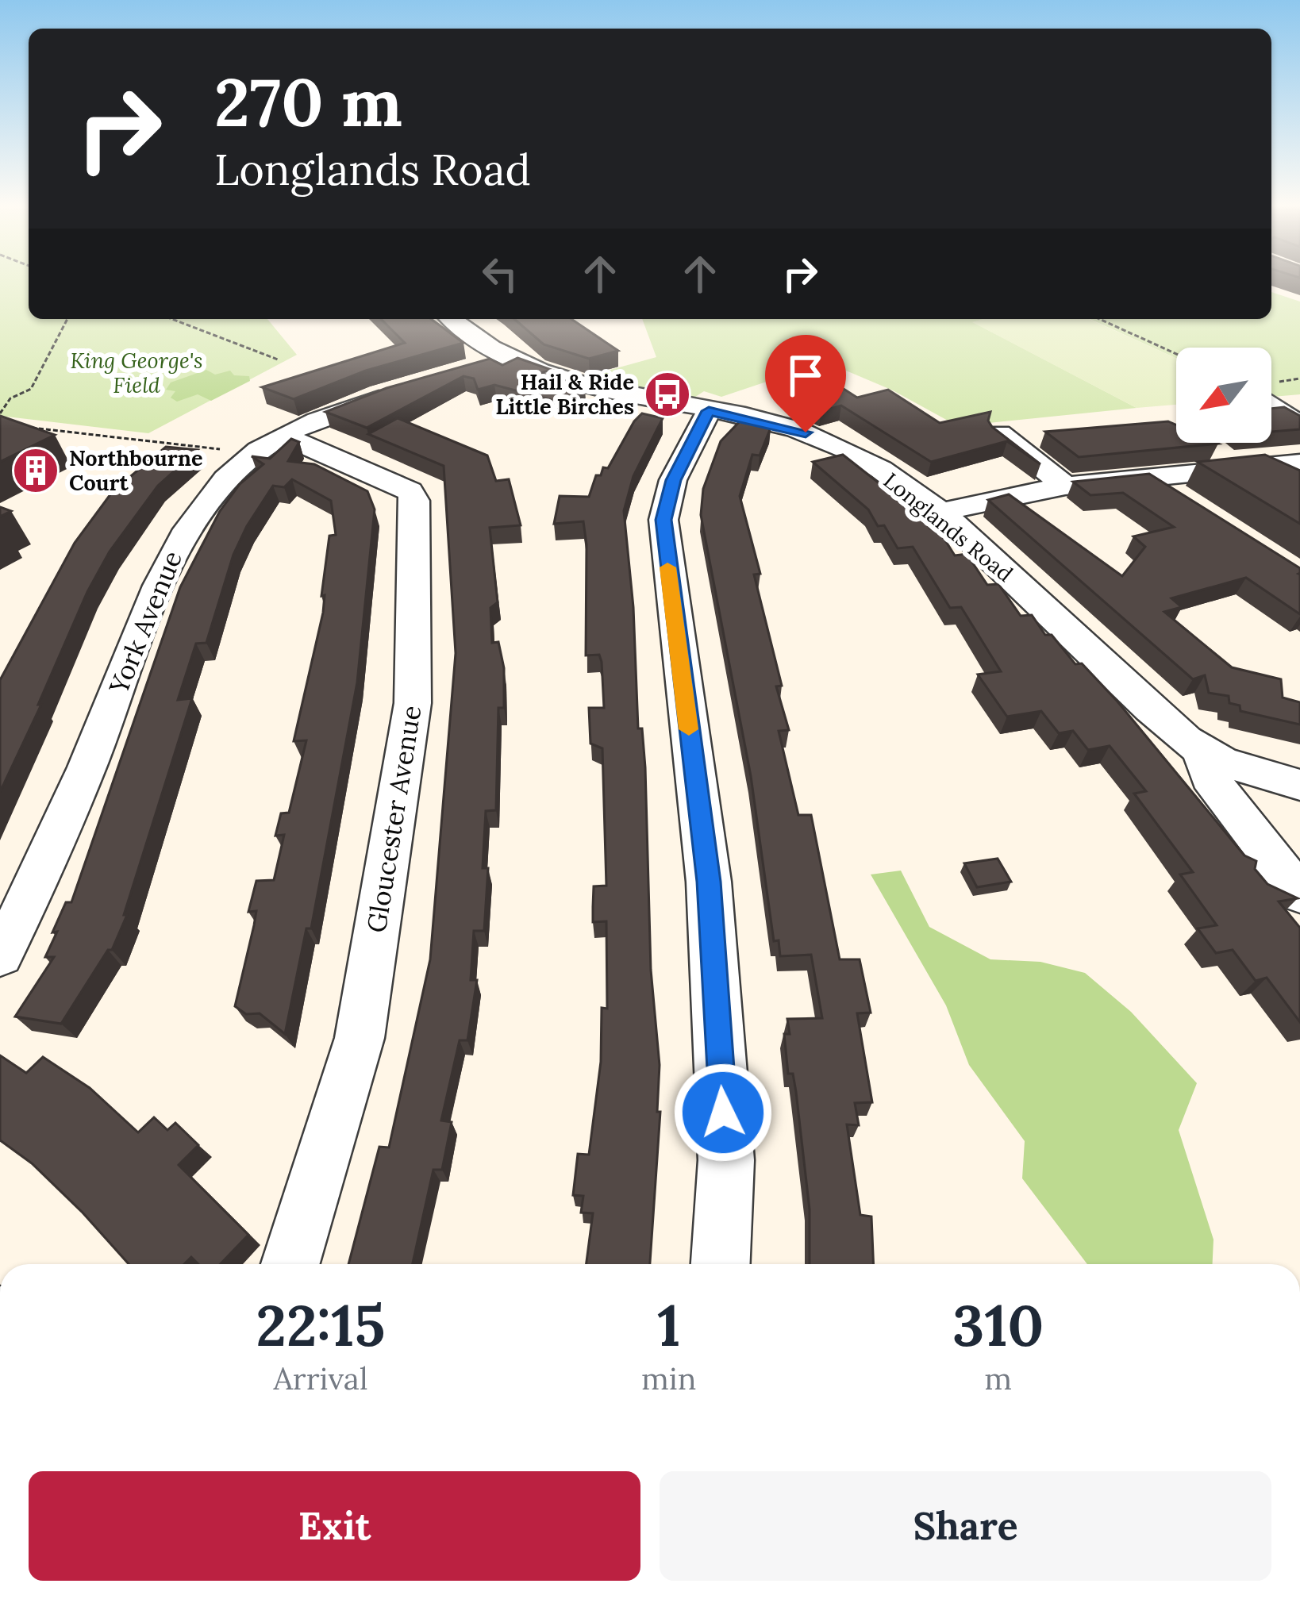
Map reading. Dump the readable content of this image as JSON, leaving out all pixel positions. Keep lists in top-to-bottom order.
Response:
{
  "streets": {
    "street": ["Longlands Road", "York Avenue", "Gloucester Avenue"]
  },
  "crossings": [
    ["York Avenue", "Gloucester Avenue"]
  ],
  "parks": ["King George's Field"],
  "places": {
    "bus stop": ["Hail & Ride Little Birches"],
    "building": ["Northbourne Court"]
  },
  "north": "bottom left",
  "page": {
    "turn": ["270 m", "Longlands Road"],
    "eta": [
      "22:15",
      "Arrival",
      "1",
      "min",
      "310",
      "m"
    ],
    "buttons": ["Exit", "Share"]
  }
}
